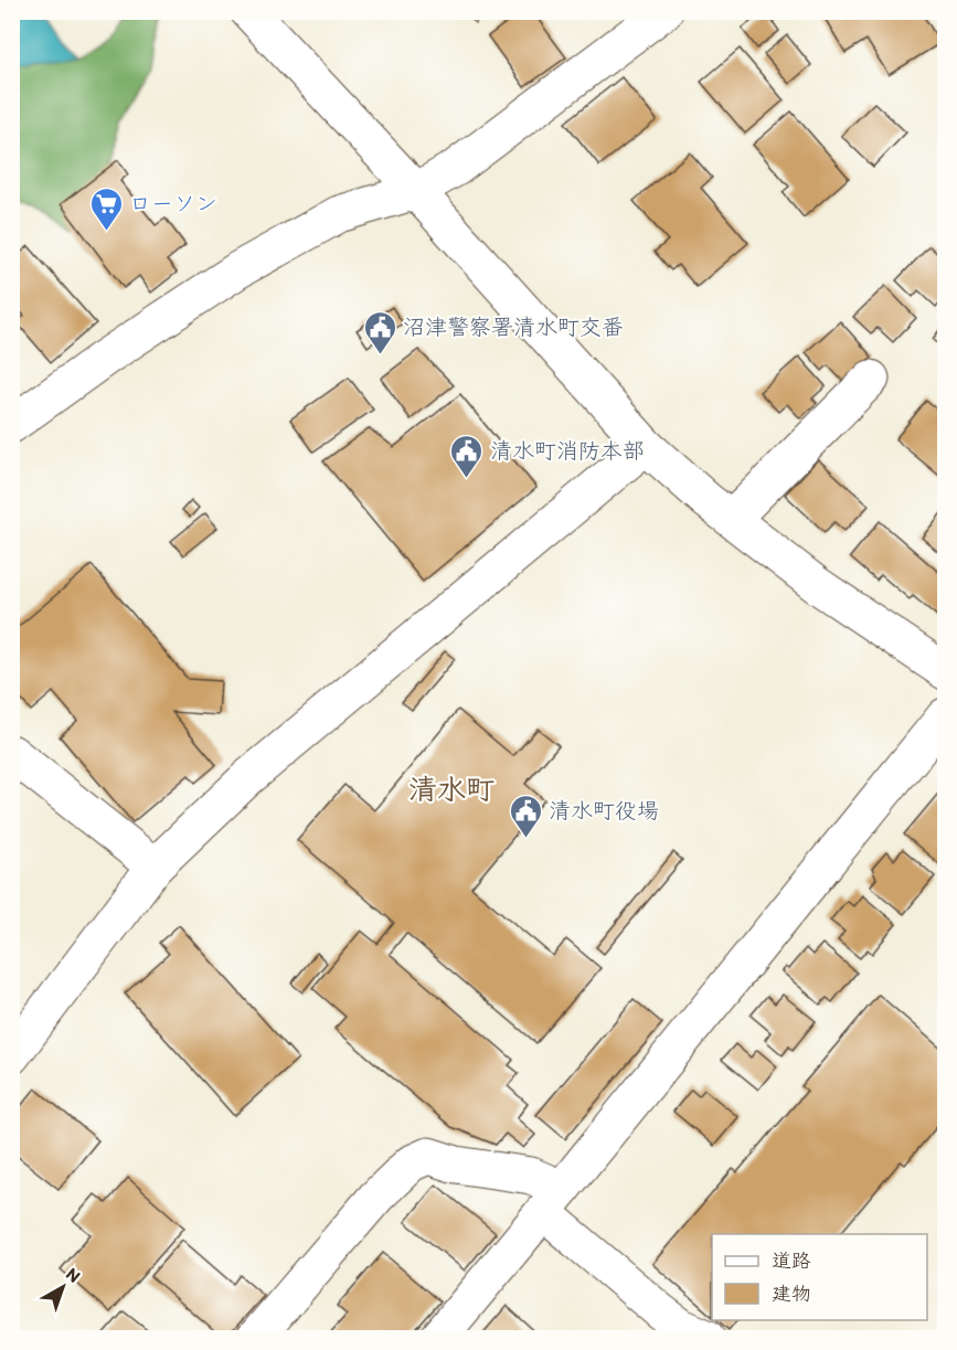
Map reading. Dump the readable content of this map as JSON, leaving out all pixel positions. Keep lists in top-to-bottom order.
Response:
{
  "districts": ["清水町"],
  "places": {
    "supermarket": ["ローソン"],
    "public building": ["沼津警察署清水町交番", "清水町消防本部", "清水町役場"]
  },
  "legend": ["道路", "建物"],
  "north": "top right"
}
